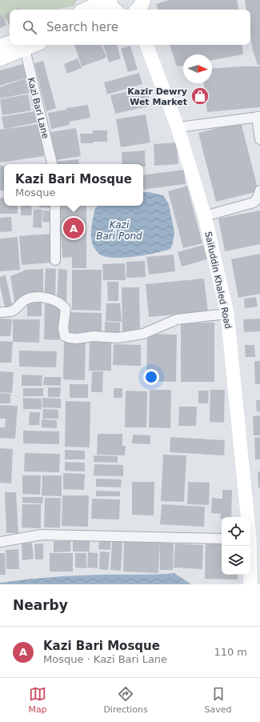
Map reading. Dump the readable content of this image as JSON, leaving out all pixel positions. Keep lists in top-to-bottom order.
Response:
{
  "streets": {
    "main road": ["Saifuddin Khaled Road"],
    "street": ["Kazi Bari Lane"]
  },
  "water": ["Kazi Bari Pond"],
  "places": {
    "shop": ["Kazir Dewry Wet Market"]
  },
  "north": "right",
  "page": {
    "search": "Search here",
    "popup": ["Kazi Bari Mosque", "Mosque"],
    "pins": "A",
    "heading": "Nearby",
    "list": [
      {
        "mark": "A",
        "name": "Kazi Bari Mosque",
        "note": "Mosque · Kazi Bari Lane",
        "value": "110 m"
      }
    ],
    "nav": ["Map", "Directions", "Saved"]
  }
}
